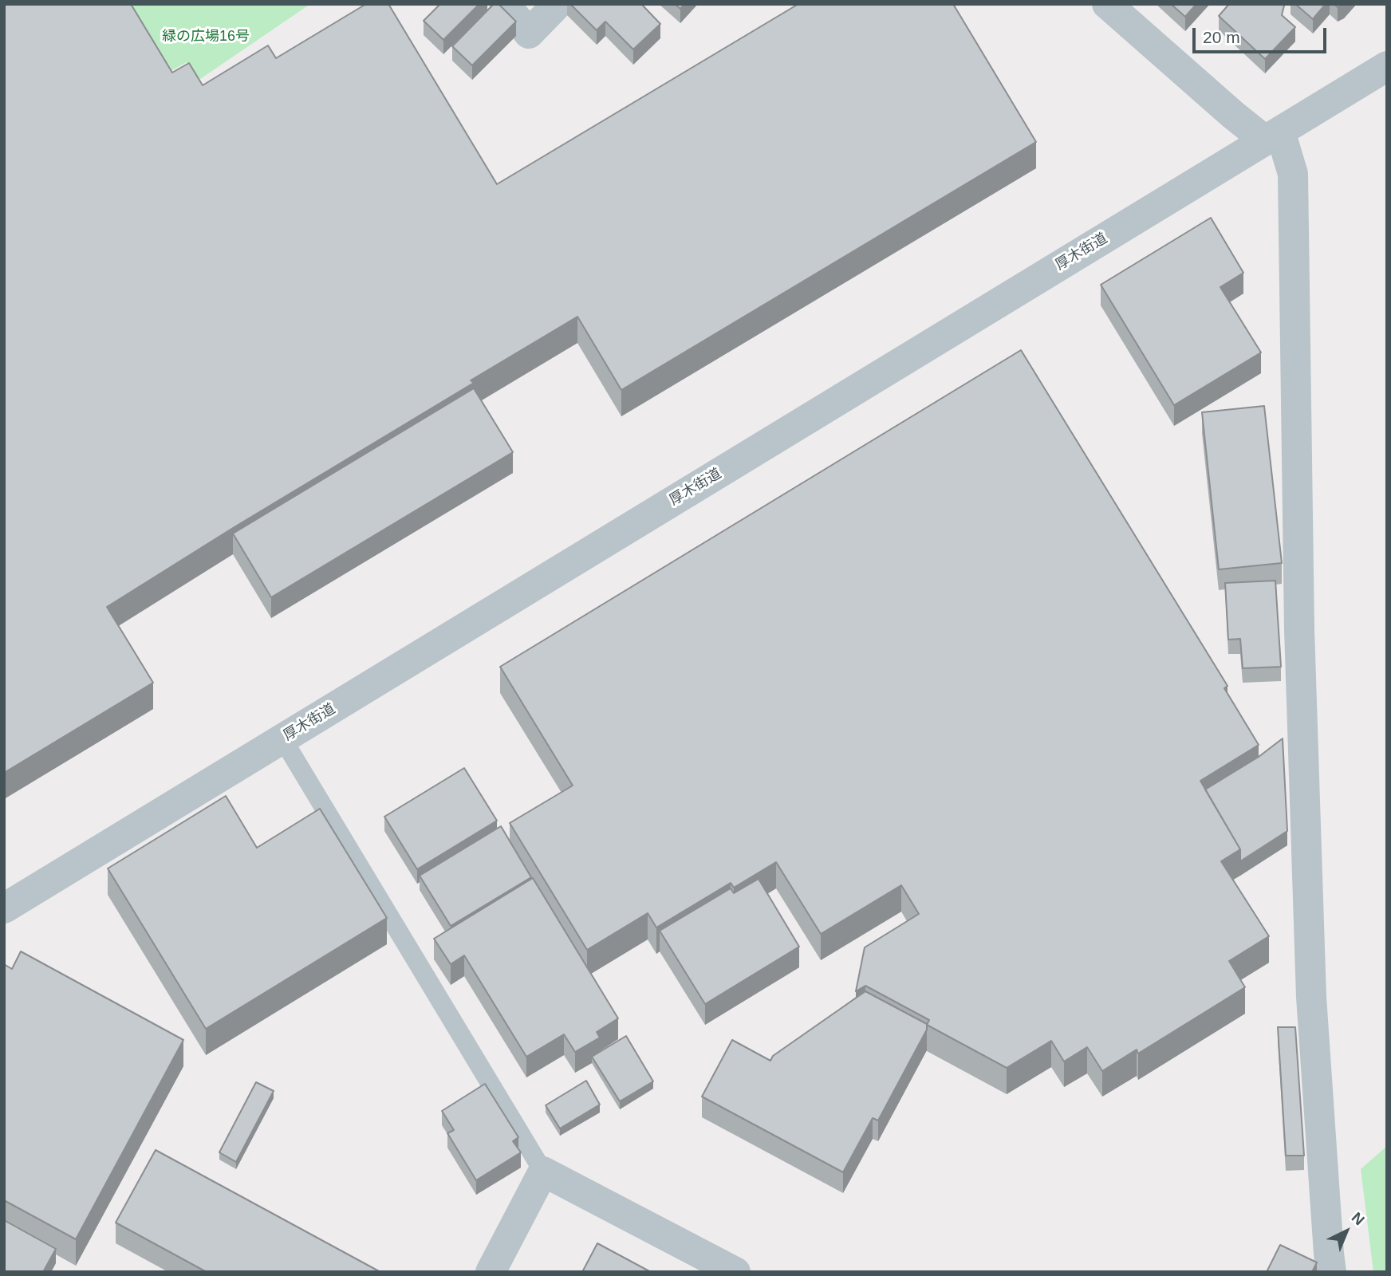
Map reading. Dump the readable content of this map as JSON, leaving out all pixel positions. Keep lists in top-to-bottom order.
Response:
{
  "streets": {
    "street": ["厚木街道"]
  },
  "parks": ["緑の広場16号"],
  "scale_bar": "20 m",
  "north": "top right"
}
